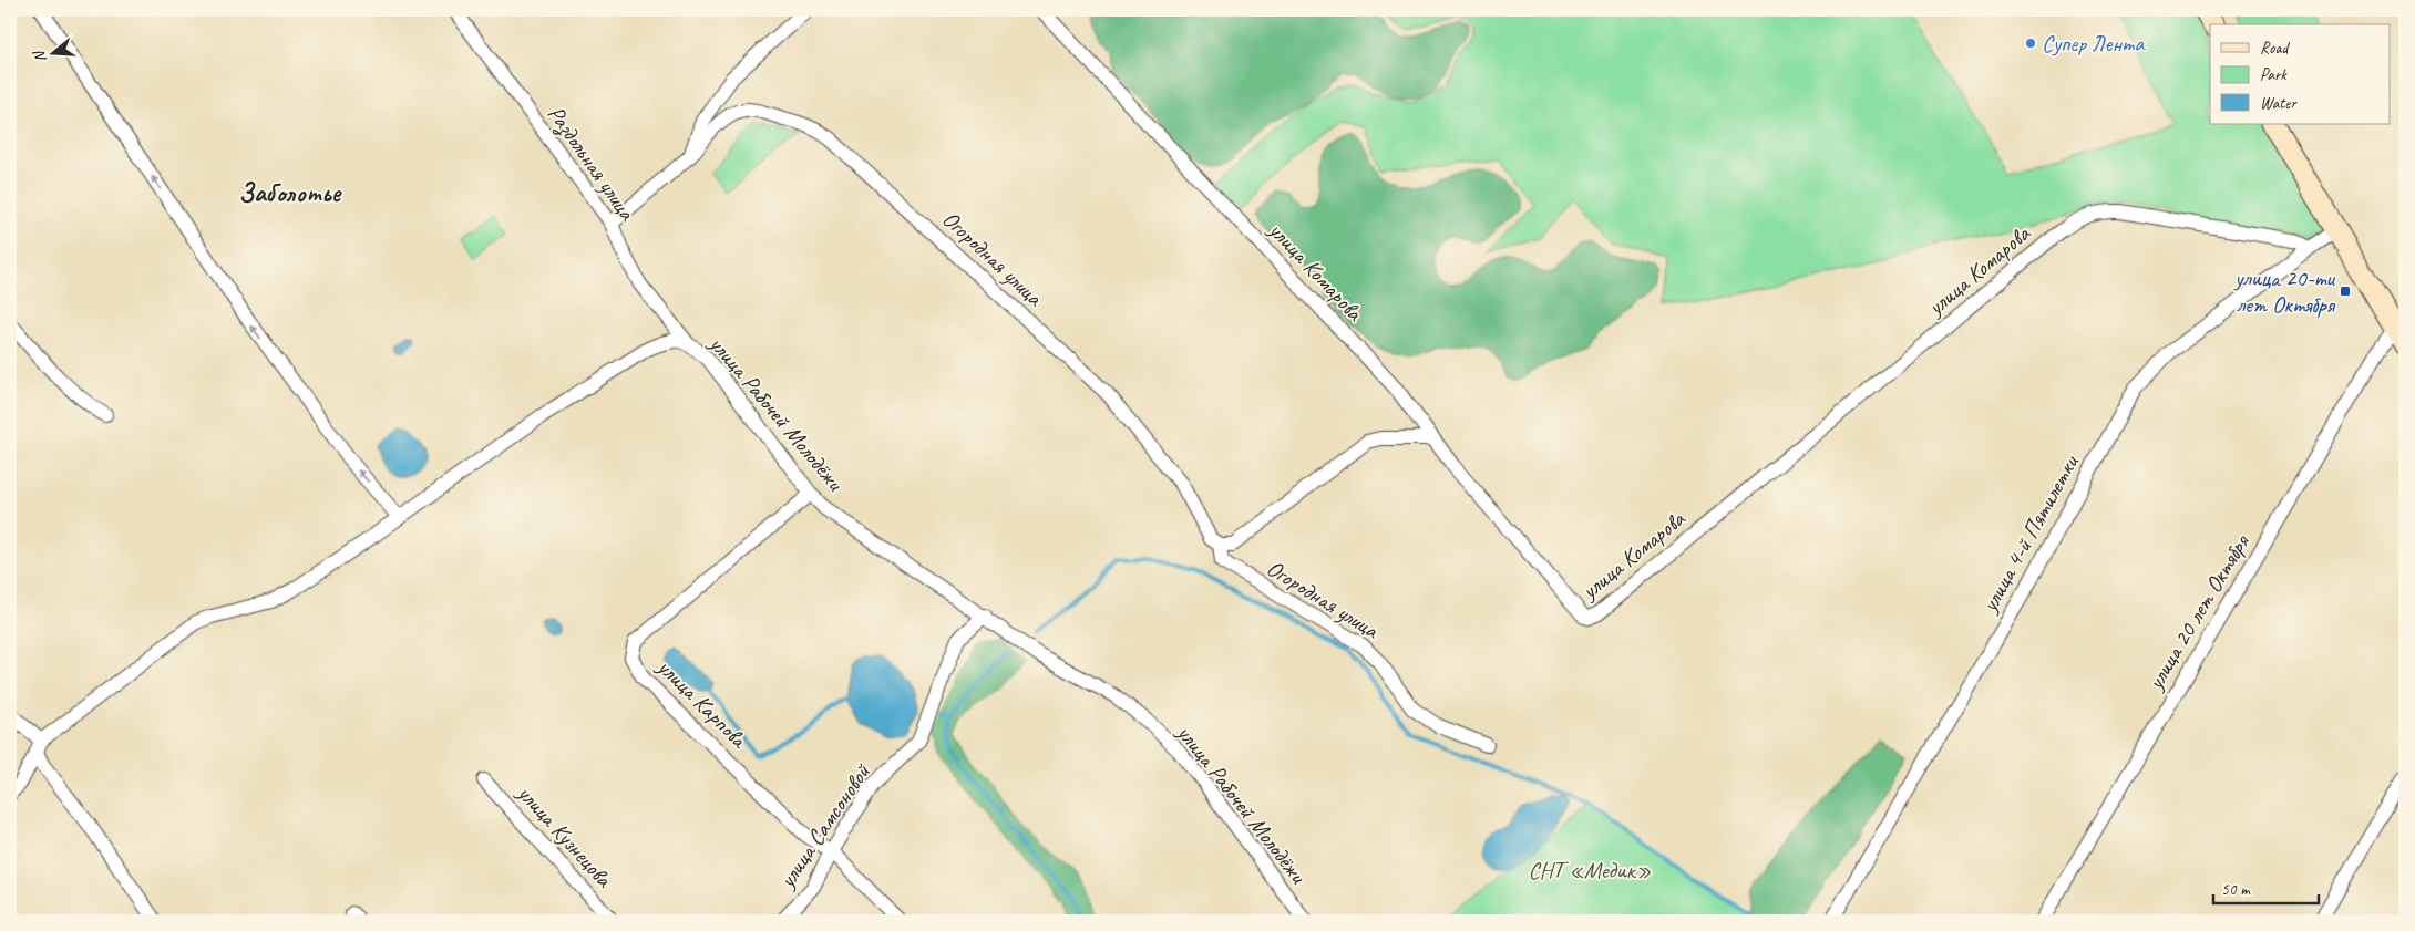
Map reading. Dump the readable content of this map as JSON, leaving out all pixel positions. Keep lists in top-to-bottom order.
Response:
{
  "streets": {
    "street": [
      "Раздольная улица",
      "Огородная улица",
      "улица Комарова",
      "улица Рабочей Молодёжи",
      "улица 4-й Пятилетки",
      "улица 20 лет Октября",
      "улица Карпова",
      "улица Самсоновой",
      "улица Кузнецова"
    ]
  },
  "crossings": [
    ["Раздольная улица", "улица Рабочей Молодёжи"],
    ["Огородная улица", "улица Комарова"],
    ["улица Комарова", "улица 4-й Пятилетки"],
    ["улица Рабочей Молодёжи", "улица Карпова"],
    ["улица Рабочей Молодёжи", "улица Самсоновой"],
    ["улица Карпова", "улица Самсоновой"]
  ],
  "districts": ["Заболотье"],
  "parks": ["СНТ «Медик»"],
  "places": {
    "other": ["Супер Лента"],
    "transit": ["улица 20-ти лет Октября"]
  },
  "legend": ["Road", "Park", "Water"],
  "scale_bar": "50 m",
  "north": "left"
}
